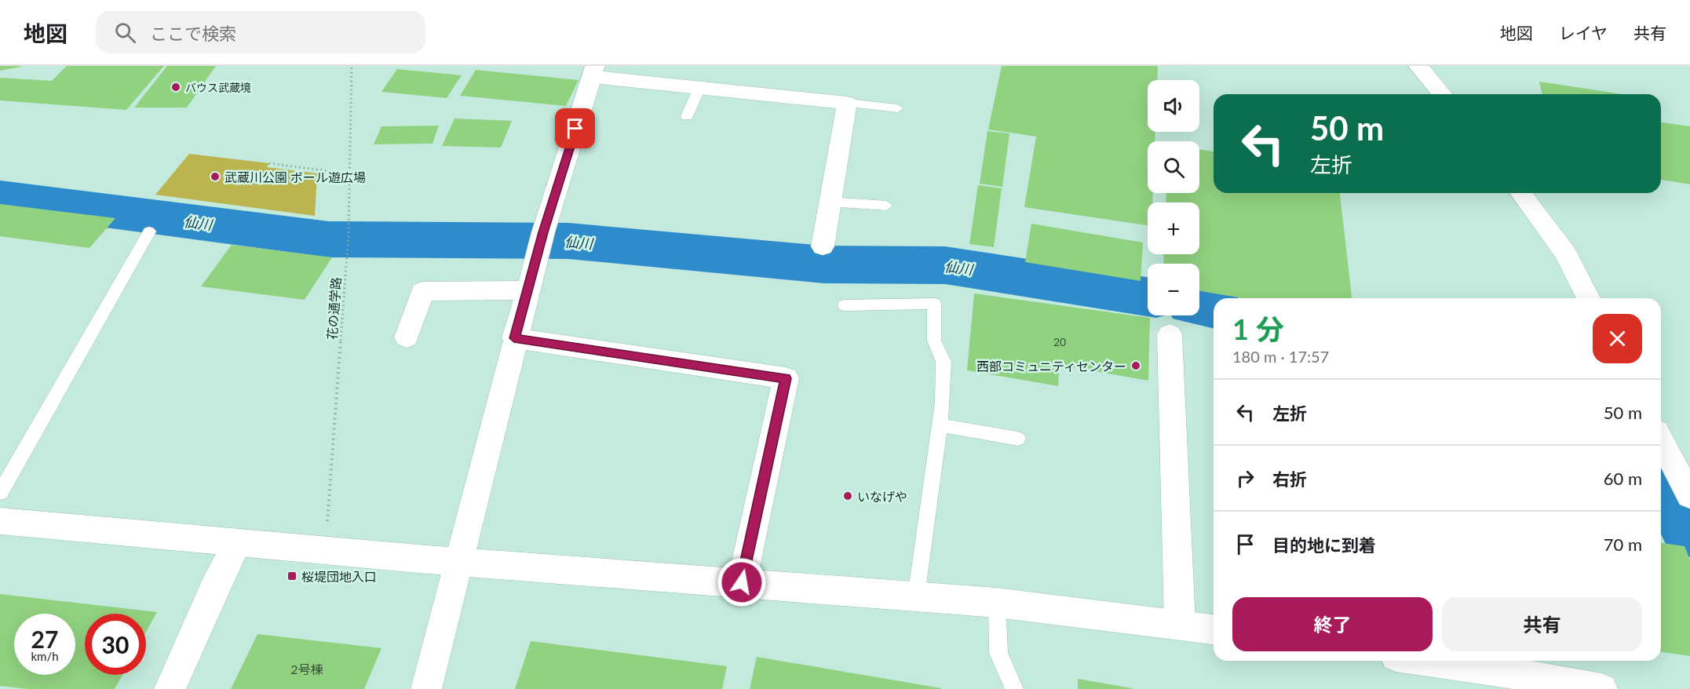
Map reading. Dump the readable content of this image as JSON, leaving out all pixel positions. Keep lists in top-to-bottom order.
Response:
{
  "streets": {
    "path": ["花の通学路"]
  },
  "water": ["仙川"],
  "places": {
    "other": [
      "バウス武蔵境",
      "武蔵川公園 ボール遊広場",
      "西部コミュニティセンター",
      "いなげや"
    ],
    "transit": ["桜堤団地入口"]
  },
  "house_numbers": ["20", "2号棟"],
  "page": {
    "header": "地図",
    "search": "ここで検索",
    "nav": ["地図", "レイヤ", "共有"],
    "map_buttons": ["+", "−"],
    "turn": ["50 m", "左折"],
    "heading": ["1 分", "180 m · 17:57"],
    "list": [
      {
        "name": "左折",
        "value": "50 m"
      },
      {
        "name": "右折",
        "value": "60 m"
      },
      {
        "name": "目的地に到着",
        "value": "70 m"
      }
    ],
    "buttons": ["終了", "共有"],
    "speed": "27 km/h",
    "limit": "30"
  }
}
